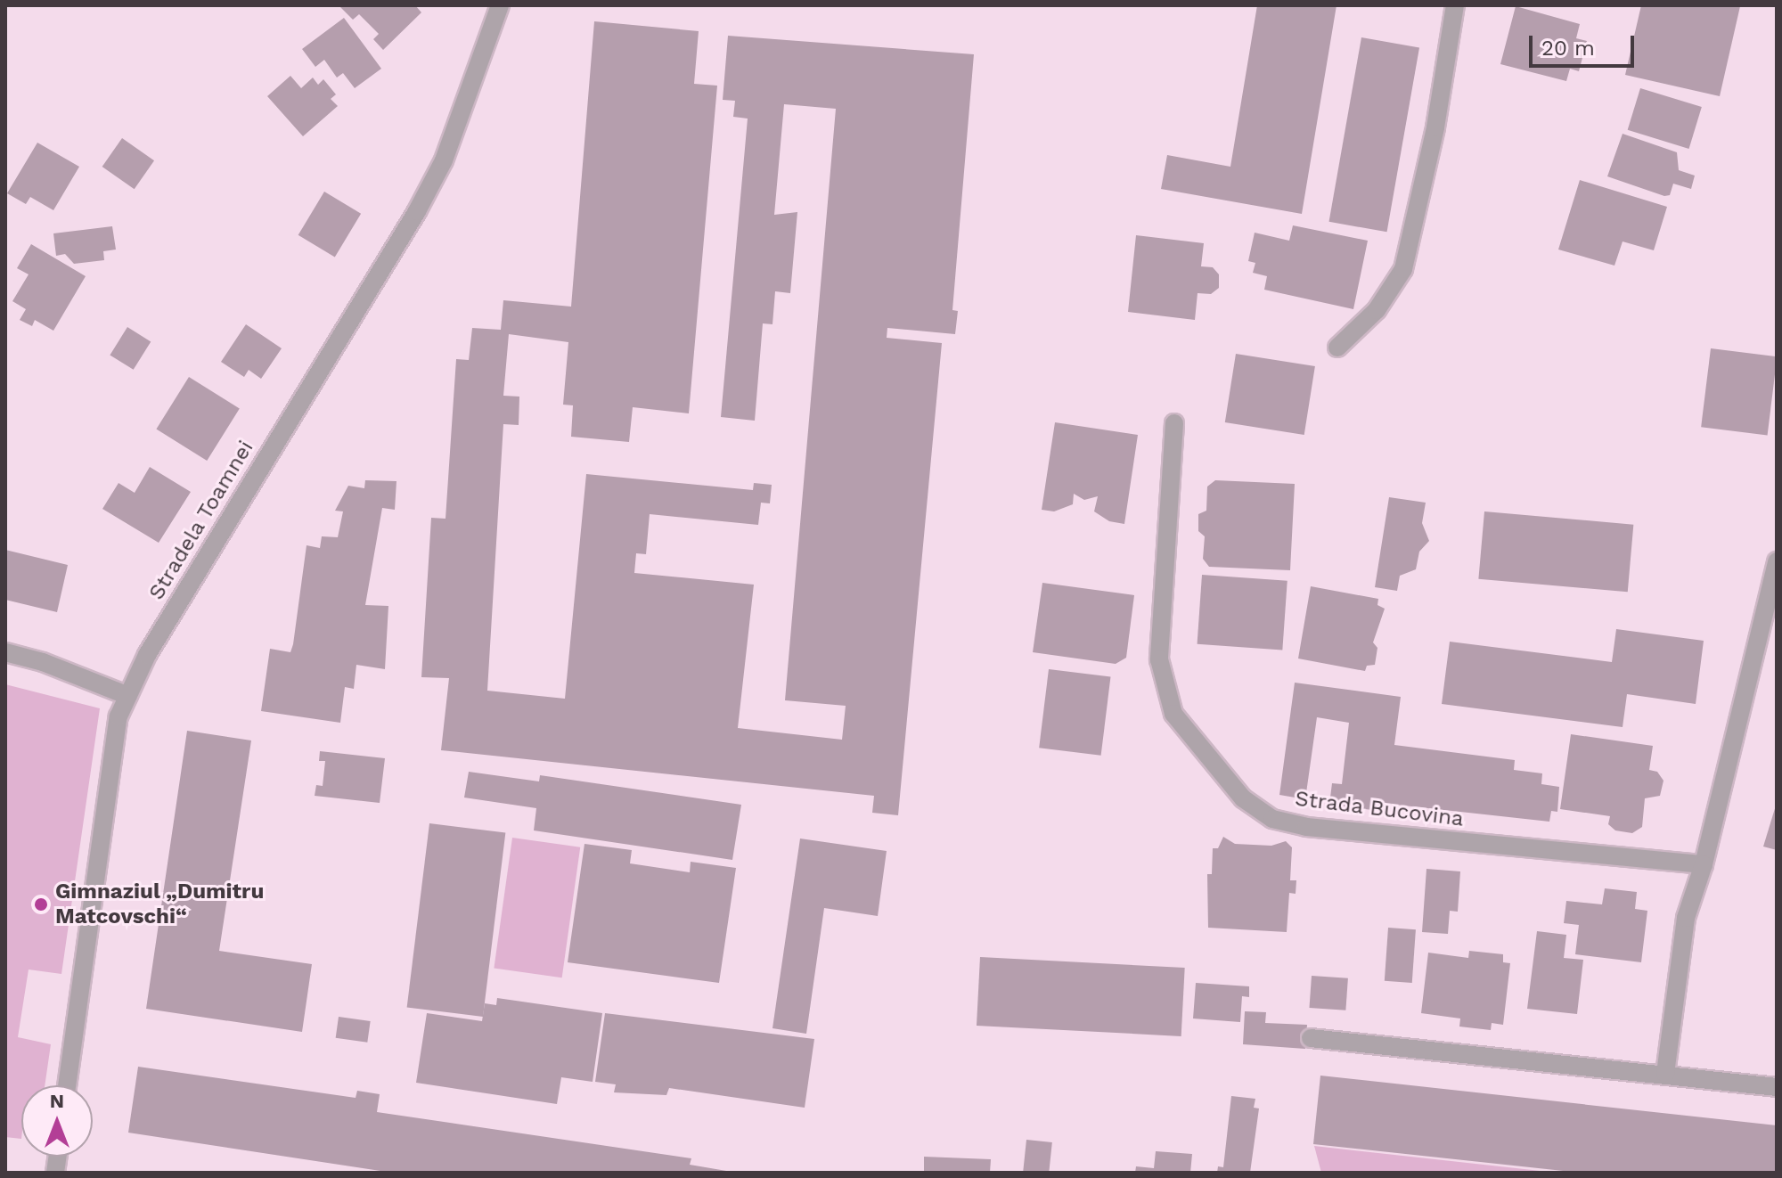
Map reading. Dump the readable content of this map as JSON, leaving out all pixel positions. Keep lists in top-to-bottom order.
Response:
{
  "streets": {
    "street": ["Stradela Toamnei", "Strada Bucovina"]
  },
  "places": ["Gimnaziul „Dumitru Matcovschi“"],
  "scale_bar": "20 m",
  "north": "top"
}
